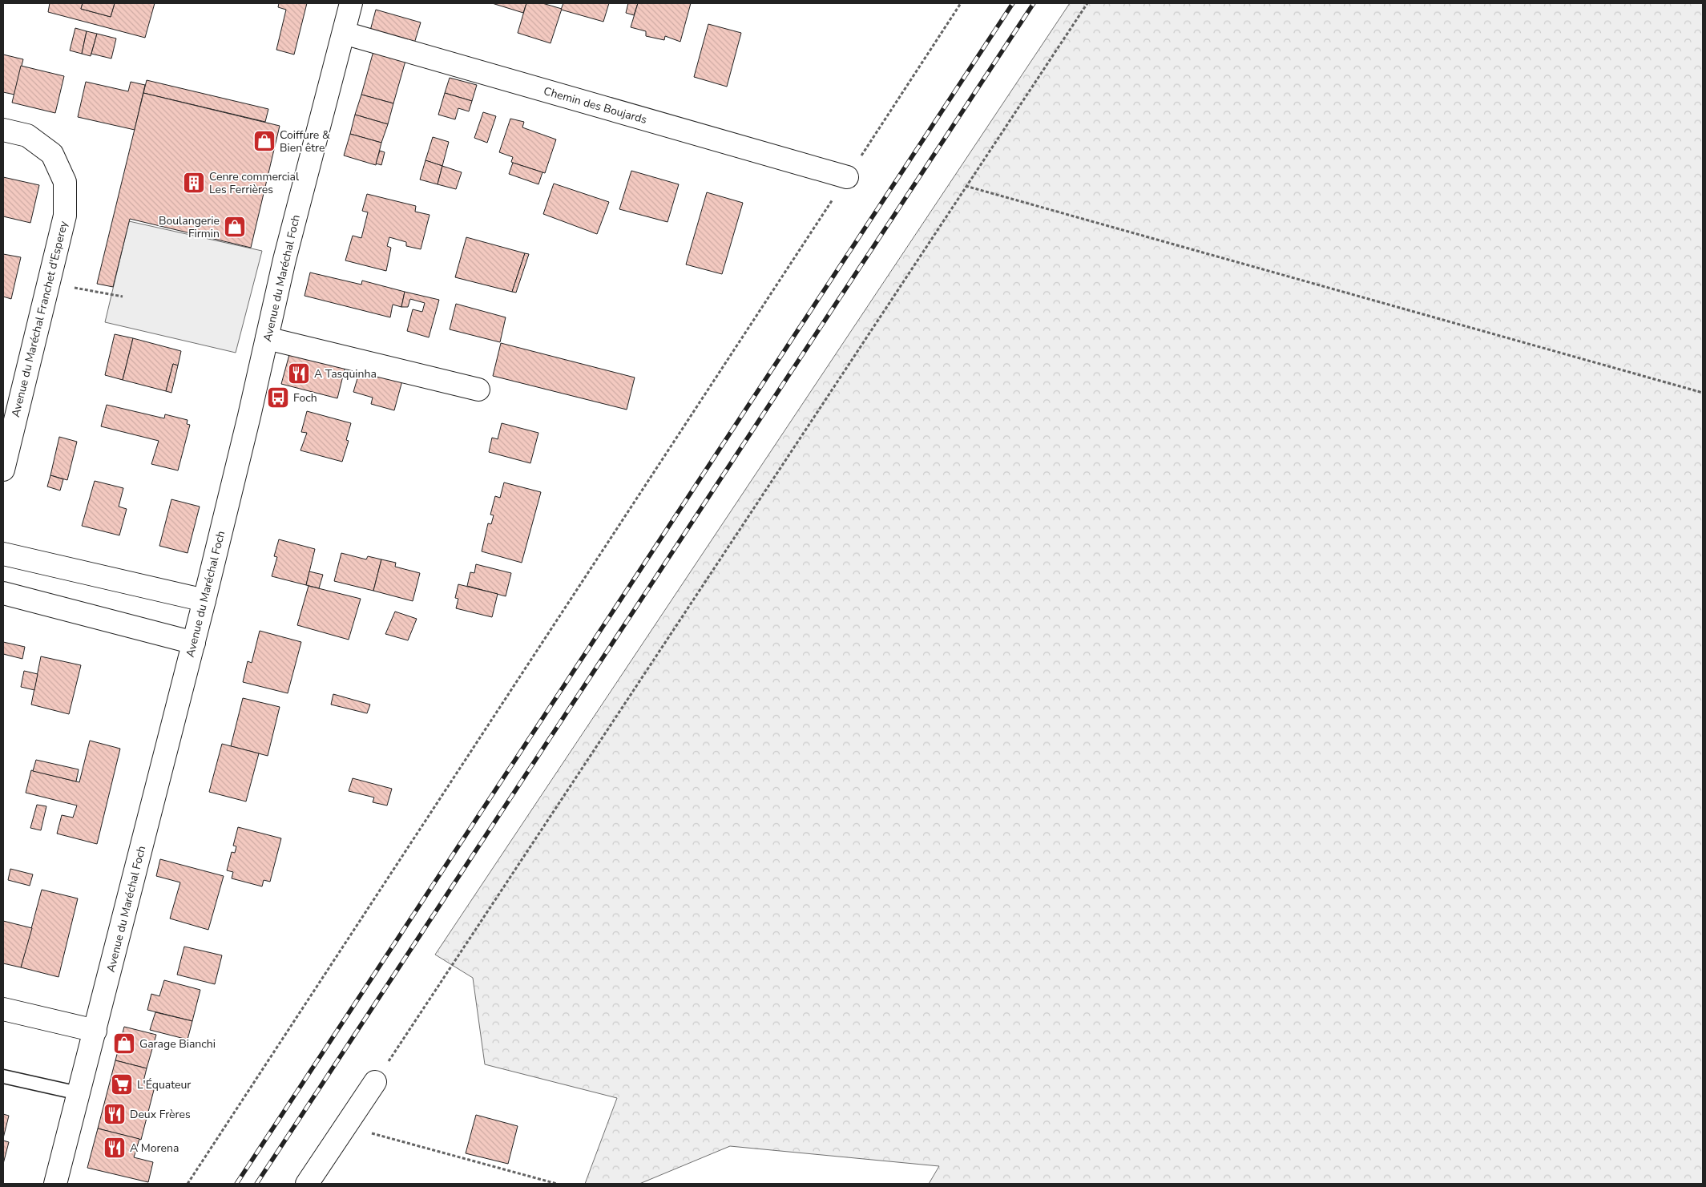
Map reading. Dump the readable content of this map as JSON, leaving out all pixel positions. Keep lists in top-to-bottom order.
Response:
{
  "streets": {
    "street": ["Chemin des Boujards", "Avenue du Maréchal Foch", "Avenue du Maréchal Franchet d'Esperey"]
  },
  "crossings": [
    ["Chemin des Boujards", "Avenue du Maréchal Foch"]
  ],
  "places": {
    "shop": ["Coiffure & Bien être", "Boulangerie Firmin", "Garage Bianchi"],
    "building": ["Cenre commercial Les Ferrières"],
    "restaurant": ["A Tasquinha", "Deux Frères", "A Morena"],
    "bus stop": ["Foch"],
    "supermarket": ["L'Équateur"]
  }
}
